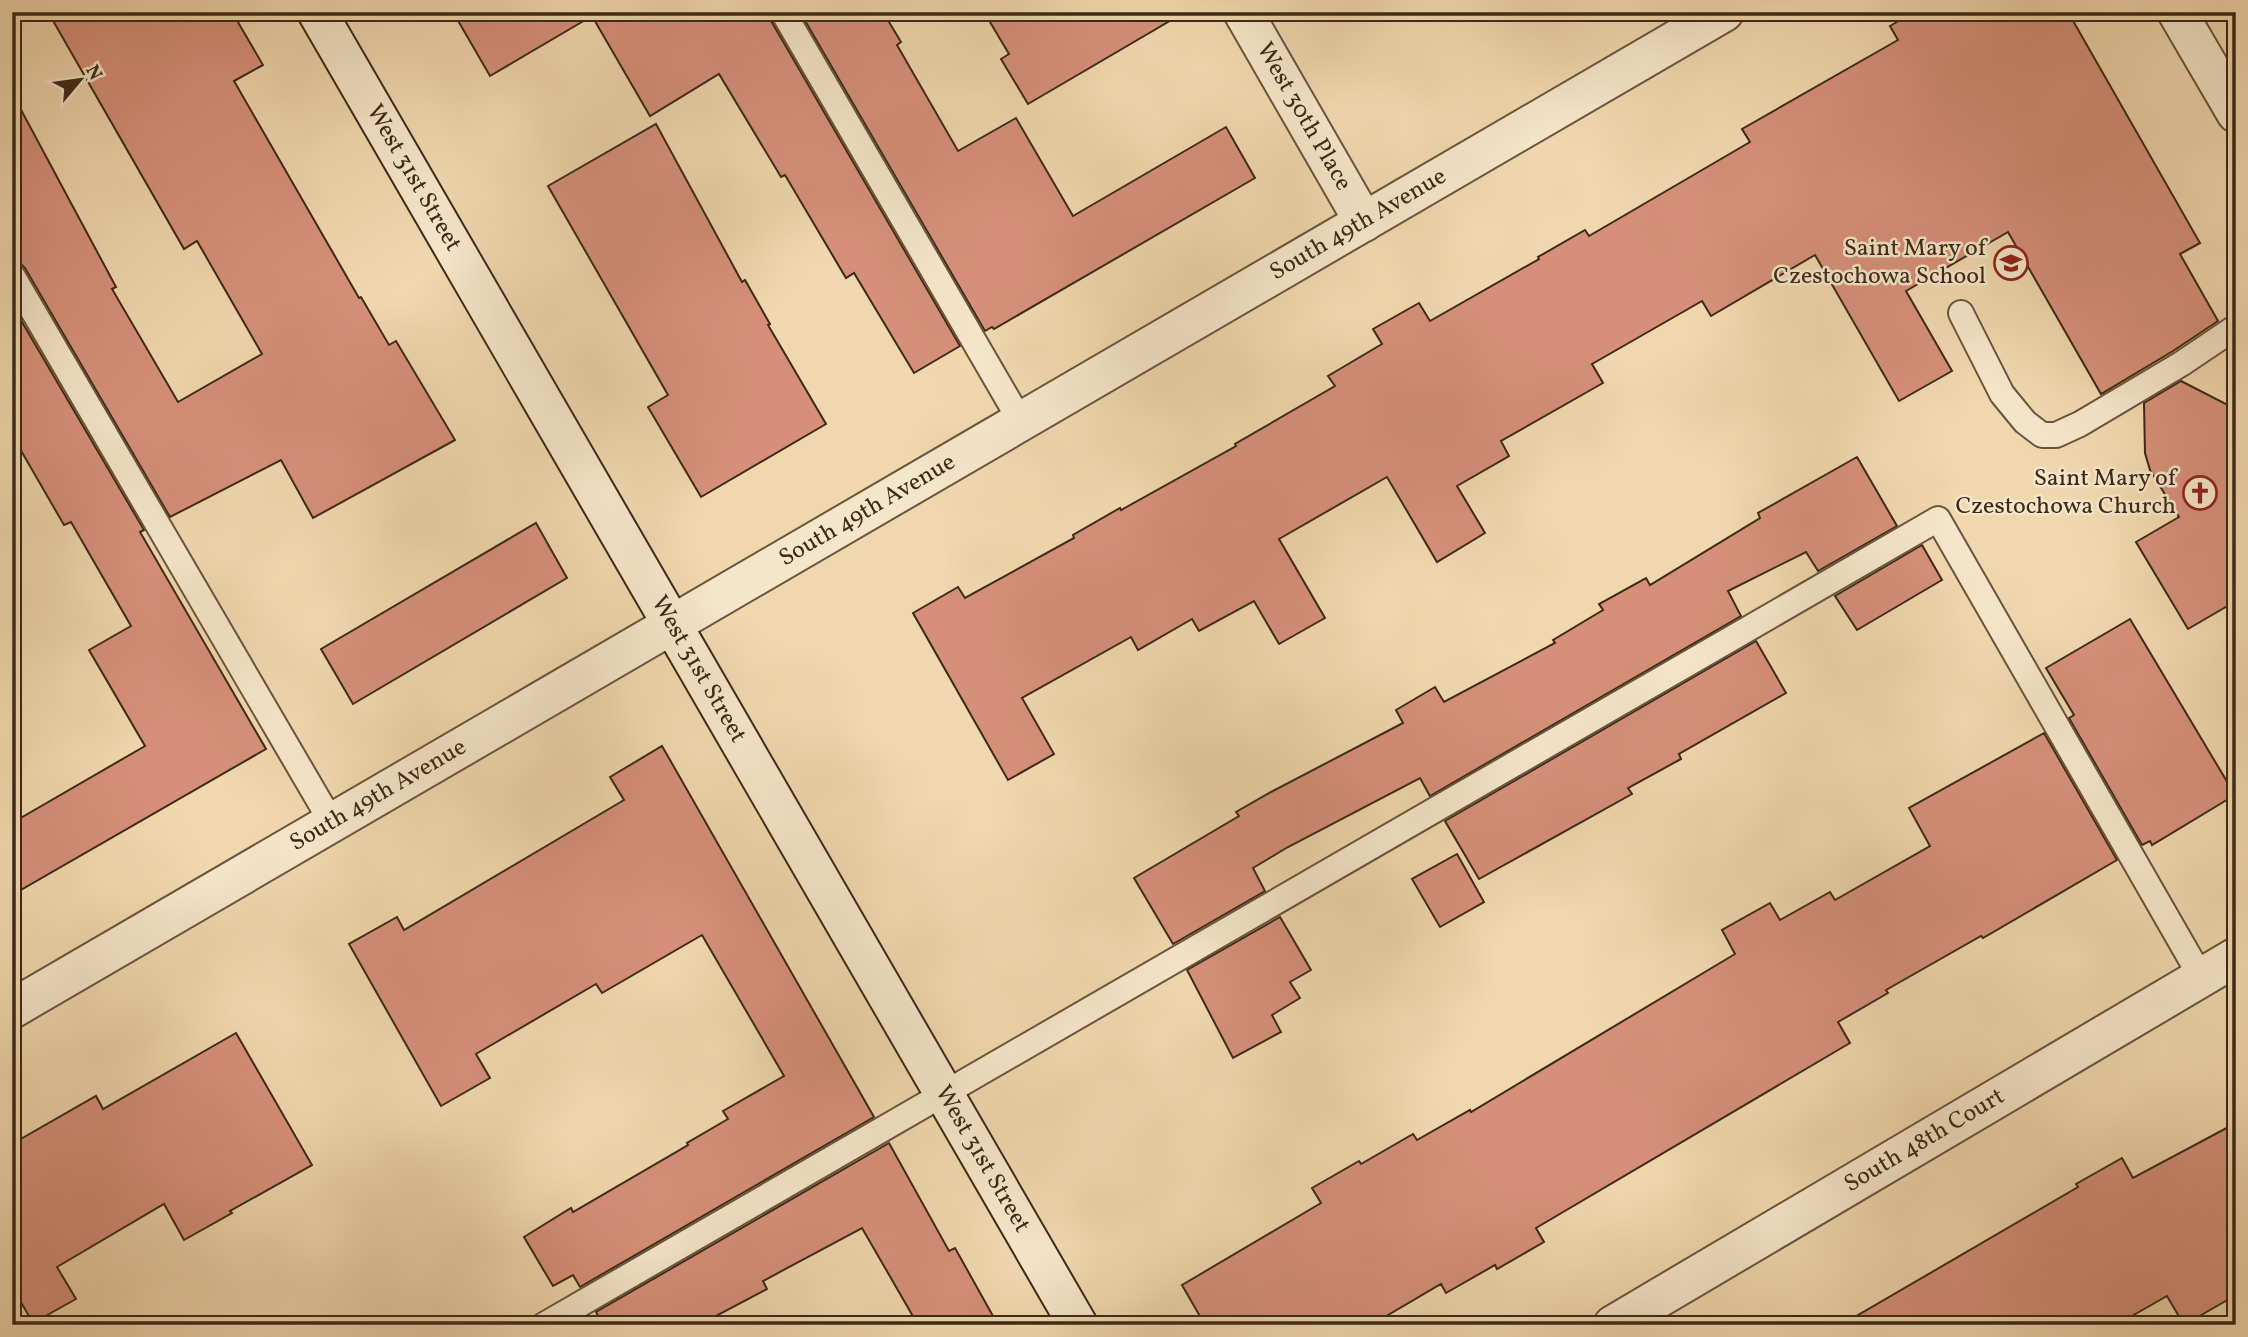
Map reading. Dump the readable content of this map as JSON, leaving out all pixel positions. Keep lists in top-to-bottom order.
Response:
{
  "streets": {
    "street": [
      "West 30th Place",
      "West 31st Street",
      "South 49th Avenue",
      "South 48th Court"
    ]
  },
  "crossings": [
    ["West 30th Place", "South 49th Avenue"],
    ["West 31st Street", "South 49th Avenue"]
  ],
  "places": {
    "school or university": ["Saint Mary of Czestochowa School"],
    "church": ["Saint Mary of Czestochowa Church"]
  },
  "north": "top right"
}
